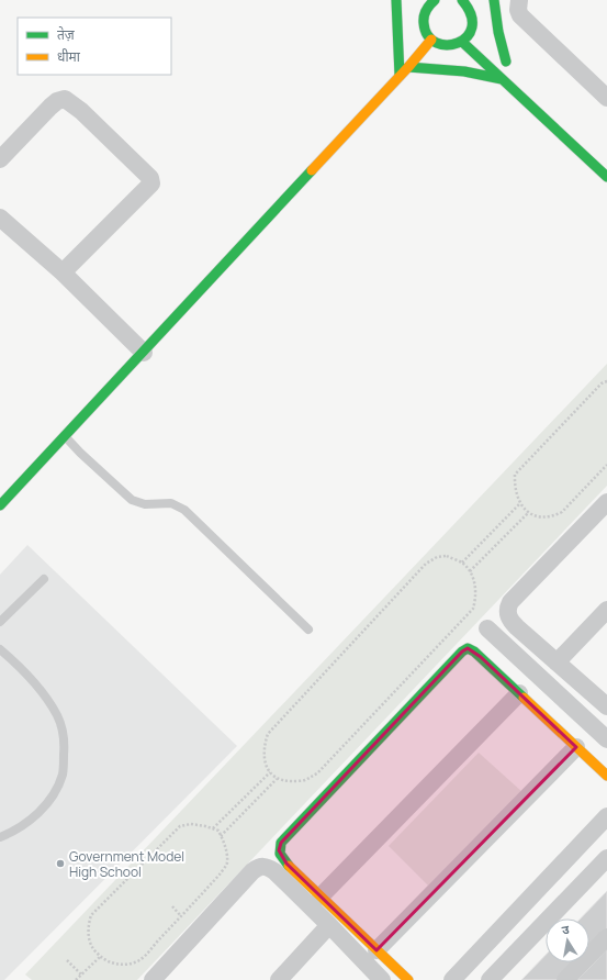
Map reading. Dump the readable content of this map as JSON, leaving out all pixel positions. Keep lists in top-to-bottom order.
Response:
{
  "places": ["Government Model High School"],
  "legend": ["तेज़", "धीमा"],
  "north": "top"
}
